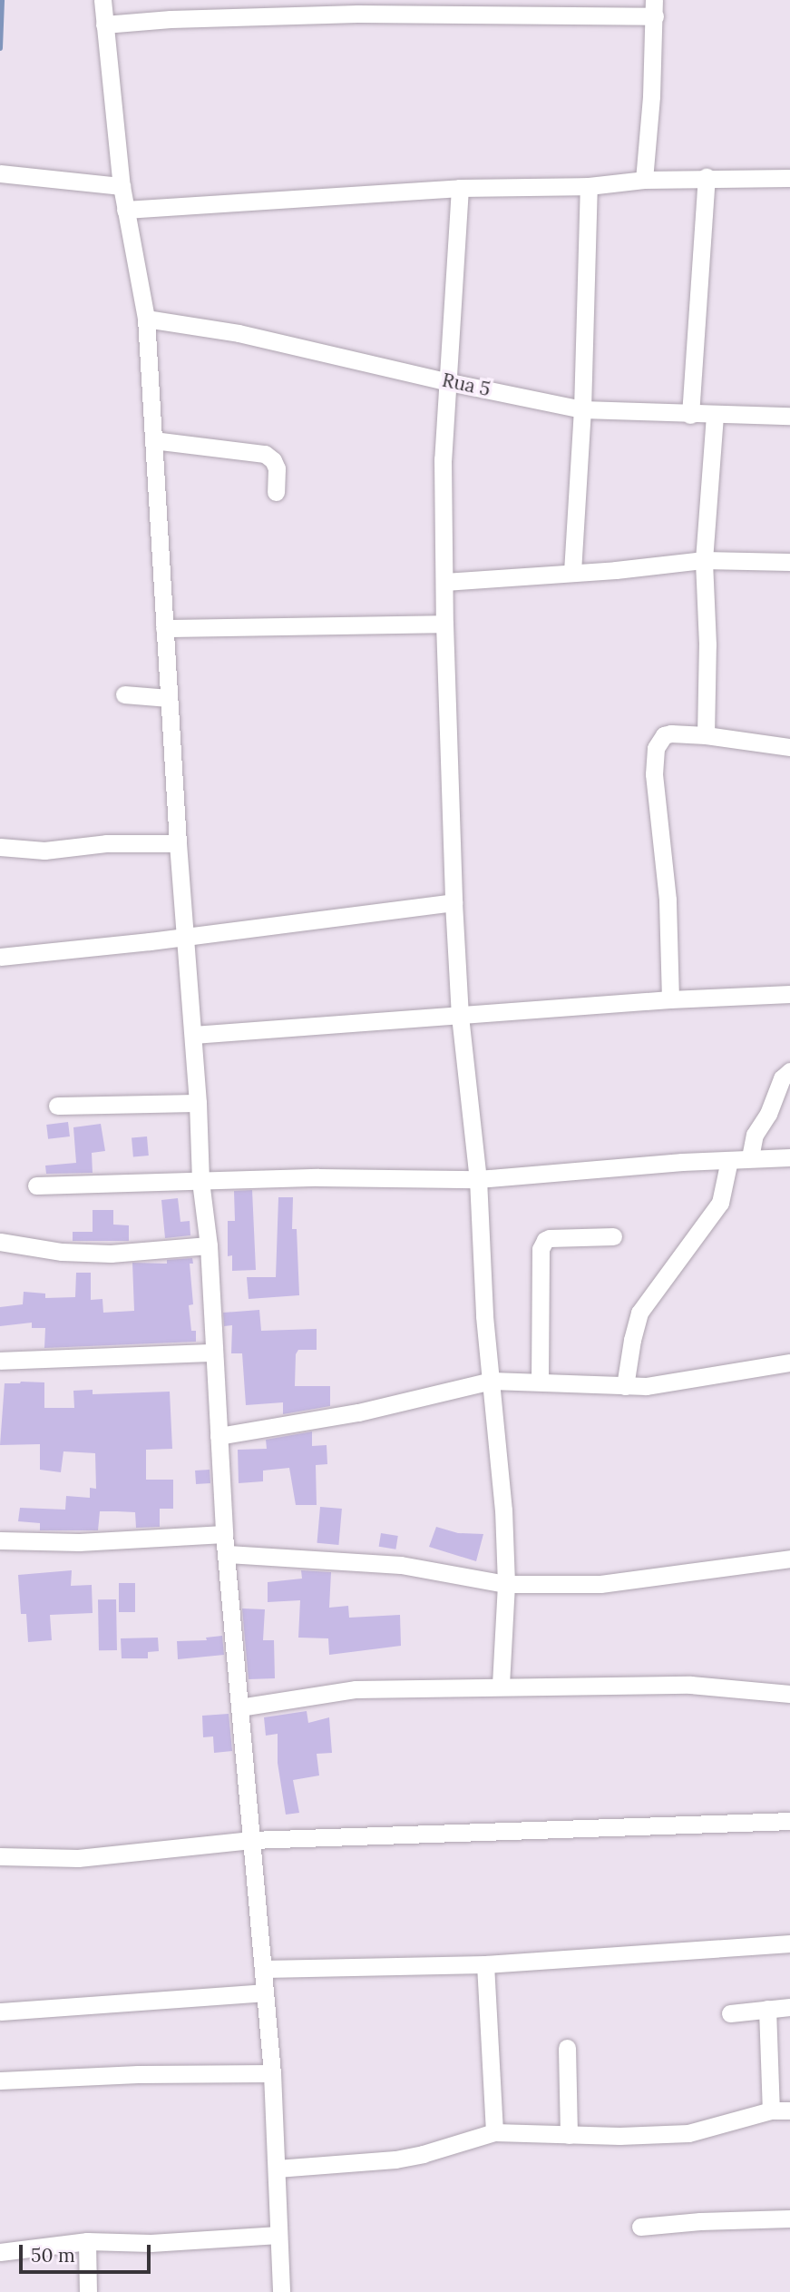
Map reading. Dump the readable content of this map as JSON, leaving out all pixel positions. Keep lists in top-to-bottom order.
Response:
{
  "streets": {
    "street": ["Rua 5"]
  },
  "scale_bar": "50 m"
}
